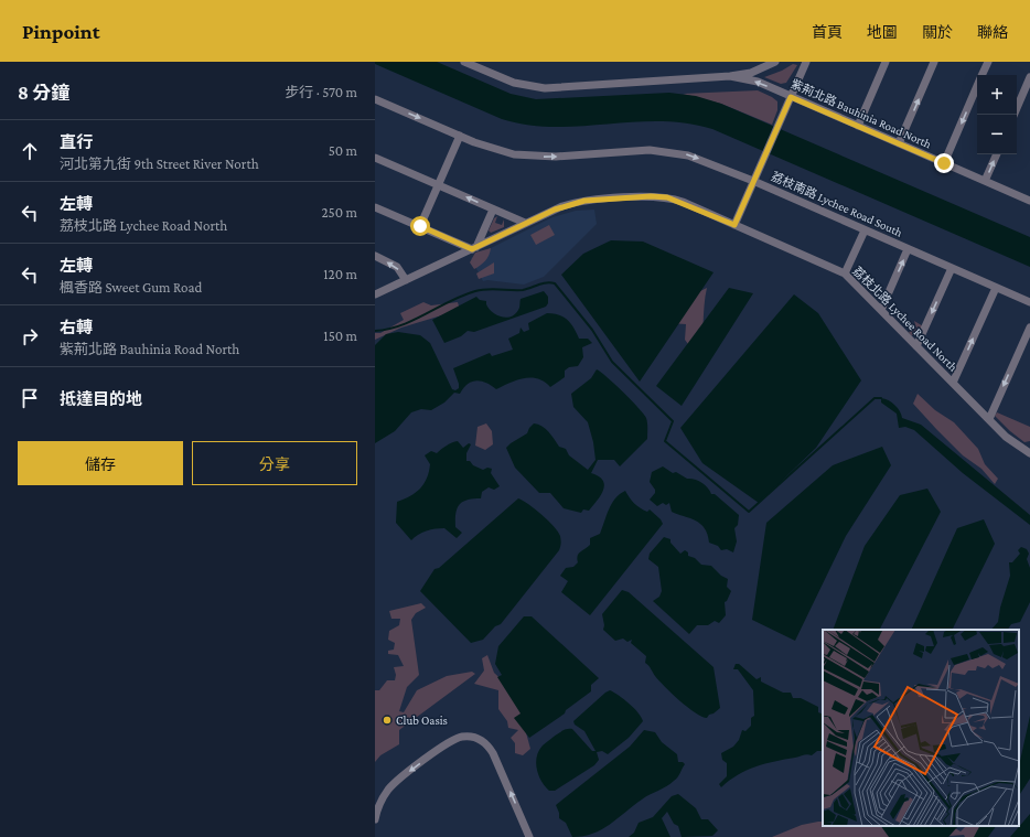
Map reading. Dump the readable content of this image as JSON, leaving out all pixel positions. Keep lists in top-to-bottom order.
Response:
{
  "streets": {
    "street": ["紫荊北路 Bauhinia Road North", "荔枝南路 Lychee Road South", "荔枝北路 Lychee Road North"]
  },
  "places": ["Club Oasis"],
  "page": {
    "header": "Pinpoint",
    "nav": [
      "首頁",
      "地圖",
      "關於",
      "聯絡"
    ],
    "heading": ["8 分鐘", "步行 · 570 m"],
    "map_buttons": ["+", "−"],
    "list": [
      ["直行", "河北第九街 9th Street River North", "50 m"],
      ["左轉", "荔枝北路 Lychee Road North", "250 m"],
      ["左轉", "楓香路 Sweet Gum Road", "120 m"],
      ["右轉", "紫荊北路 Bauhinia Road North", "150 m"],
      "抵達目的地"
    ],
    "buttons": ["儲存", "分享"]
  }
}
